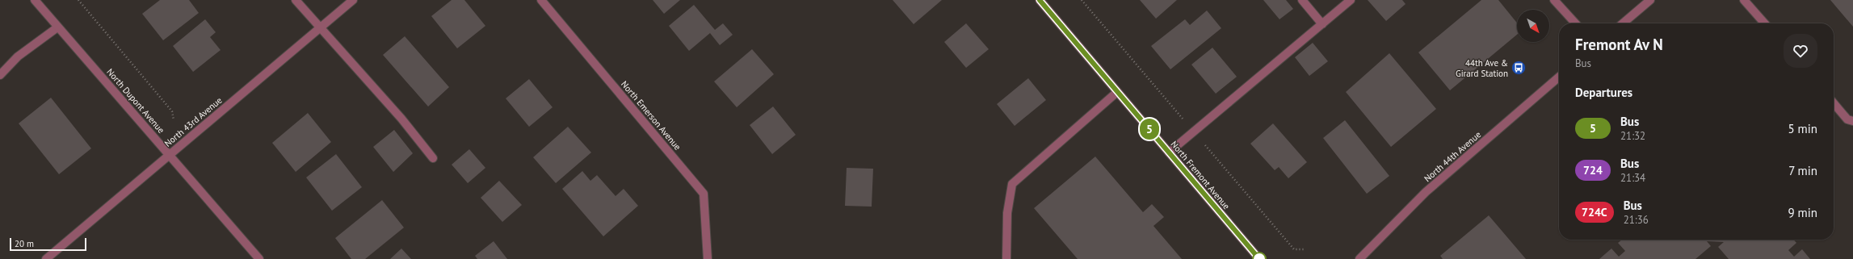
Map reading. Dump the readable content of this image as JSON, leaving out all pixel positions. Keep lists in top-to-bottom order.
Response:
{
  "streets": {
    "street": [
      "North Dupont Avenue",
      "North Emerson Avenue",
      "North 43rd Avenue",
      "North 44th Avenue",
      "North Fremont Avenue"
    ]
  },
  "crossings": [
    ["North Dupont Avenue", "North 43rd Avenue"]
  ],
  "places": {
    "bus stop": ["44th Ave & Girard Station"]
  },
  "lines": ["bus line 5"],
  "scale_bar": "20 m",
  "north": "bottom right",
  "page": {
    "on_map": "5",
    "heading": [
      ["Fremont Av N", "Bus"],
      "Departures"
    ],
    "list": [
      {
        "mark": "5",
        "name": "Bus",
        "note": "21:32",
        "value": "5 min"
      },
      {
        "mark": "724",
        "name": "Bus",
        "note": "21:34",
        "value": "7 min"
      },
      {
        "mark": "724C",
        "name": "Bus",
        "note": "21:36",
        "value": "9 min"
      }
    ],
    "scale": "20 m"
  }
}
